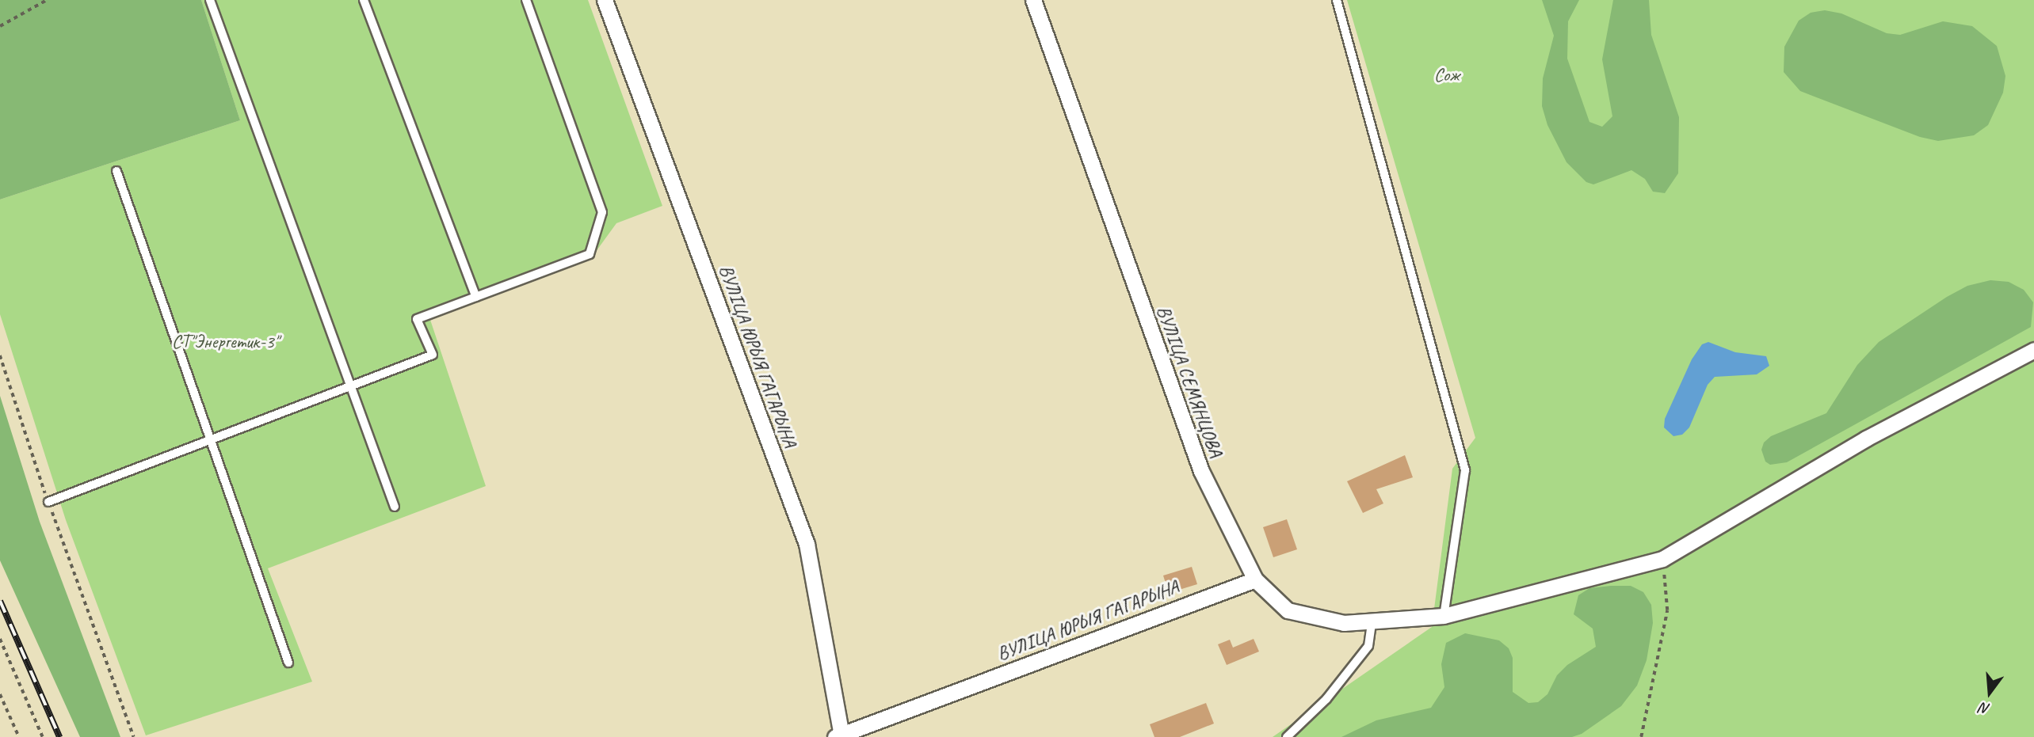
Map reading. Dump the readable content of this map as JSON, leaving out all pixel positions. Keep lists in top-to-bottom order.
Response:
{
  "streets": {
    "street": ["ВУЛІЦА ЮРЫЯ ГАГАРЫНА", "ВУЛІЦА СЕМЯНЦОВА"]
  },
  "crossings": [
    ["ВУЛІЦА ЮРЫЯ ГАГАРЫНА", "ВУЛІЦА СЕМЯНЦОВА"]
  ],
  "parks": ["Сож", "СТ\"Энергетик-3\""],
  "north": "bottom"
}
